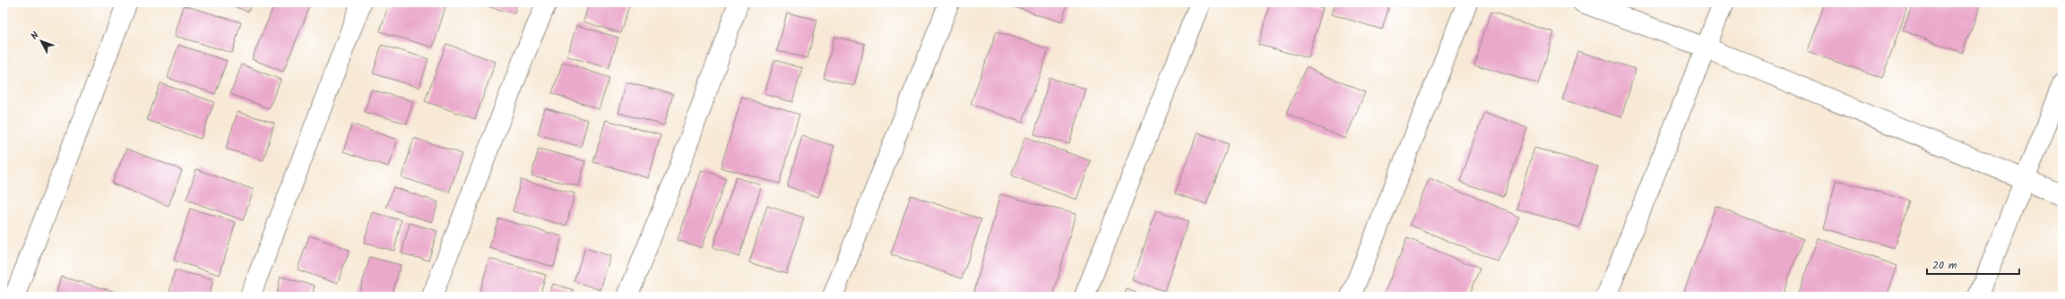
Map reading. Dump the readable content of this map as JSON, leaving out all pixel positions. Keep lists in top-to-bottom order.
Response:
{
  "scale_bar": "20 m",
  "north": "top left"
}
